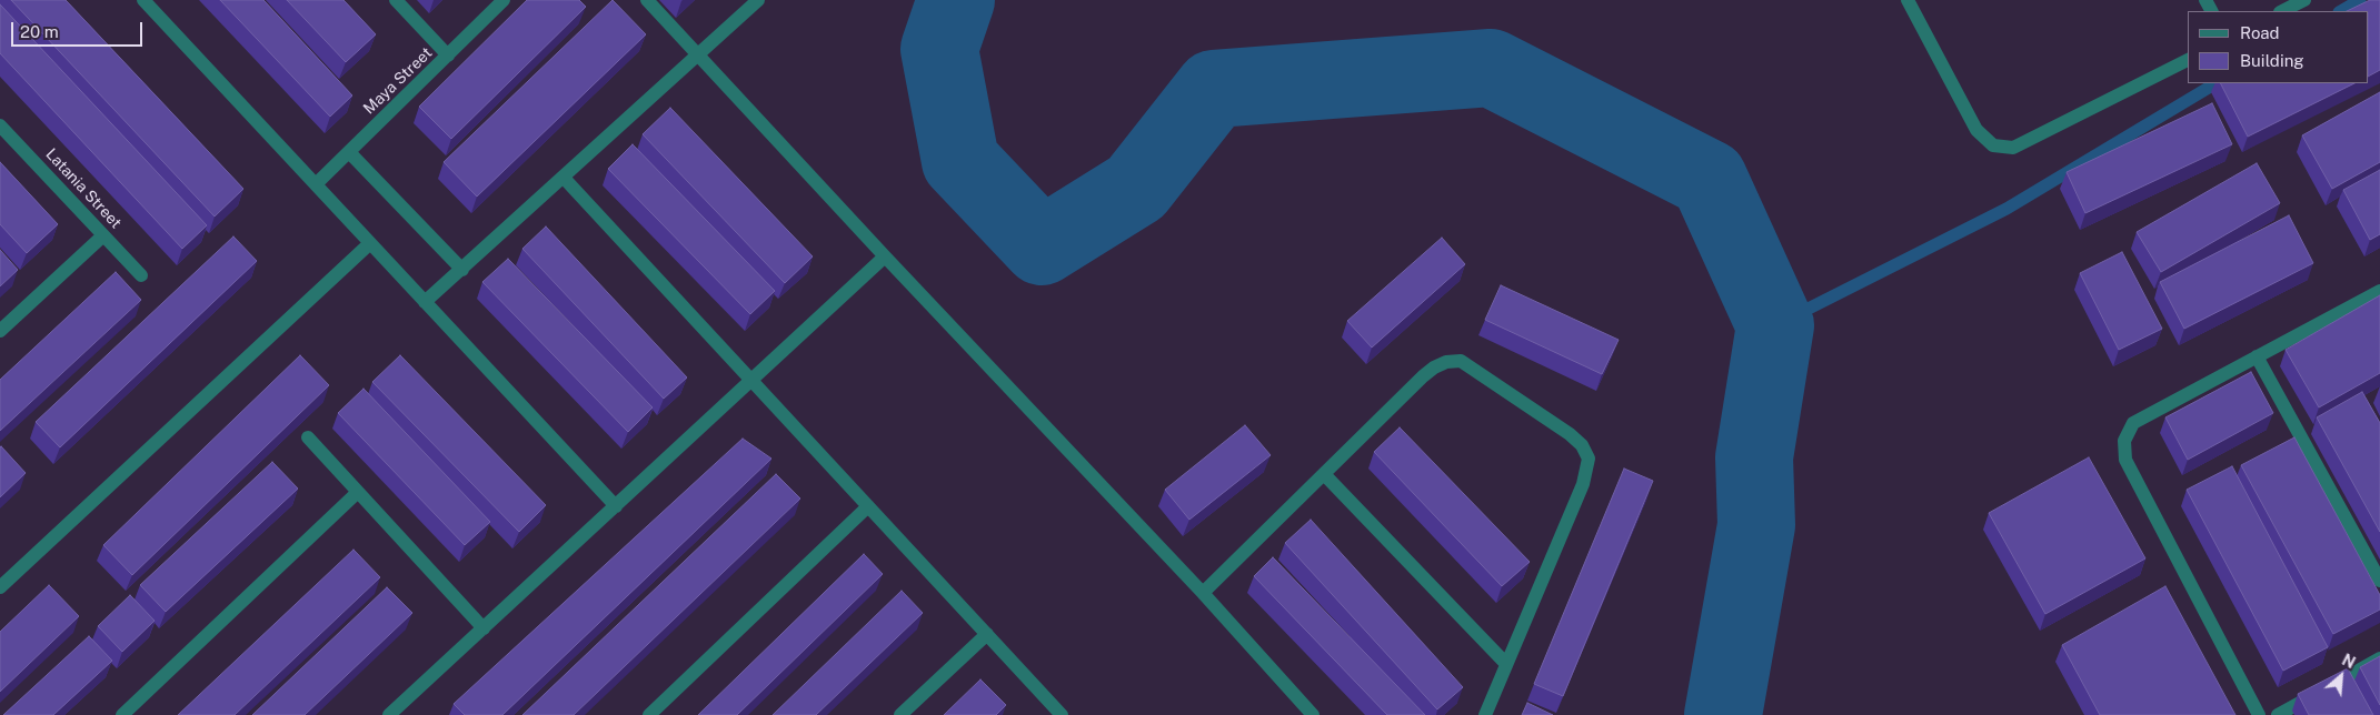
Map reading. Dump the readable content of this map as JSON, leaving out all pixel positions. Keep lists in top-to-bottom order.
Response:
{
  "streets": {
    "street": ["Maya Street", "Latania Street"]
  },
  "legend": ["Road", "Building"],
  "scale_bar": "20 m",
  "north": "top right"
}
